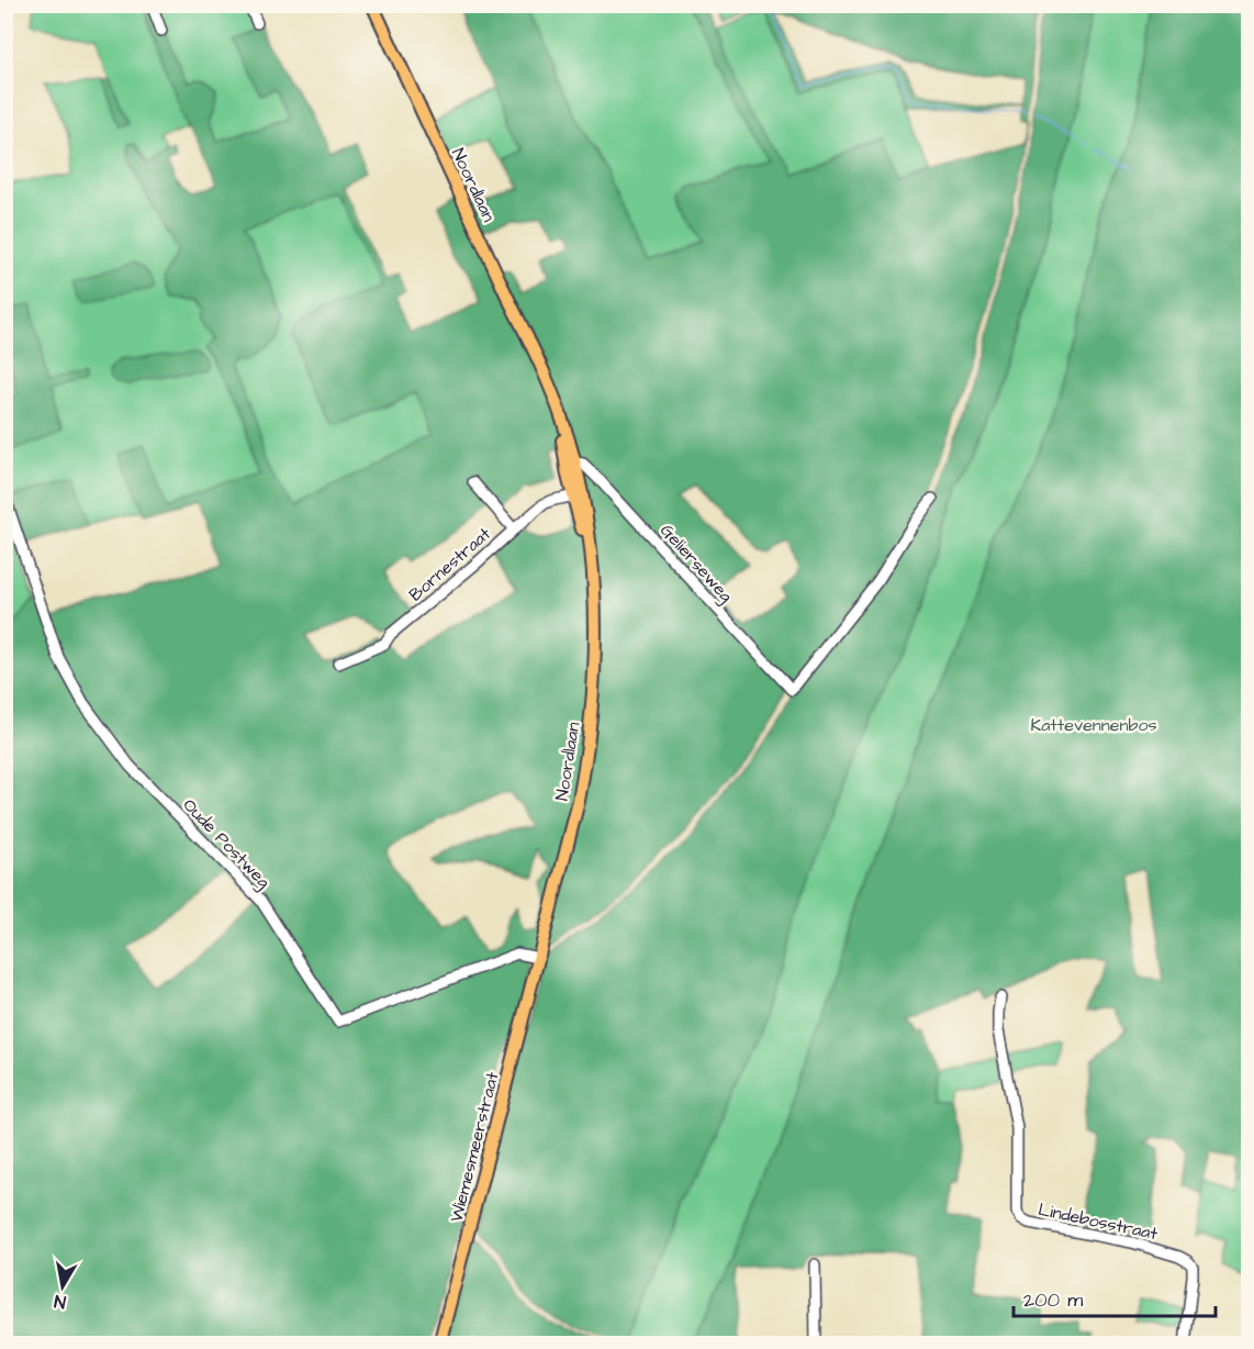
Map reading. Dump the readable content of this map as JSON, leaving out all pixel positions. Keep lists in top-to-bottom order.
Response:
{
  "streets": {
    "main road": ["Noordlaan", "Wiemesmeerstraat"],
    "street": [
      "Gelierseweg",
      "Bornestraat",
      "Oude Postweg",
      "Lindebosstraat"
    ]
  },
  "crossings": [
    ["Noordlaan", "Gelierseweg"],
    ["Noordlaan", "Bornestraat"],
    ["Noordlaan", "Oude Postweg"],
    ["Noordlaan", "Wiemesmeerstraat"],
    ["Oude Postweg", "Wiemesmeerstraat"]
  ],
  "parks": ["Kattevennenbos"],
  "scale_bar": "200 m",
  "north": "bottom"
}
